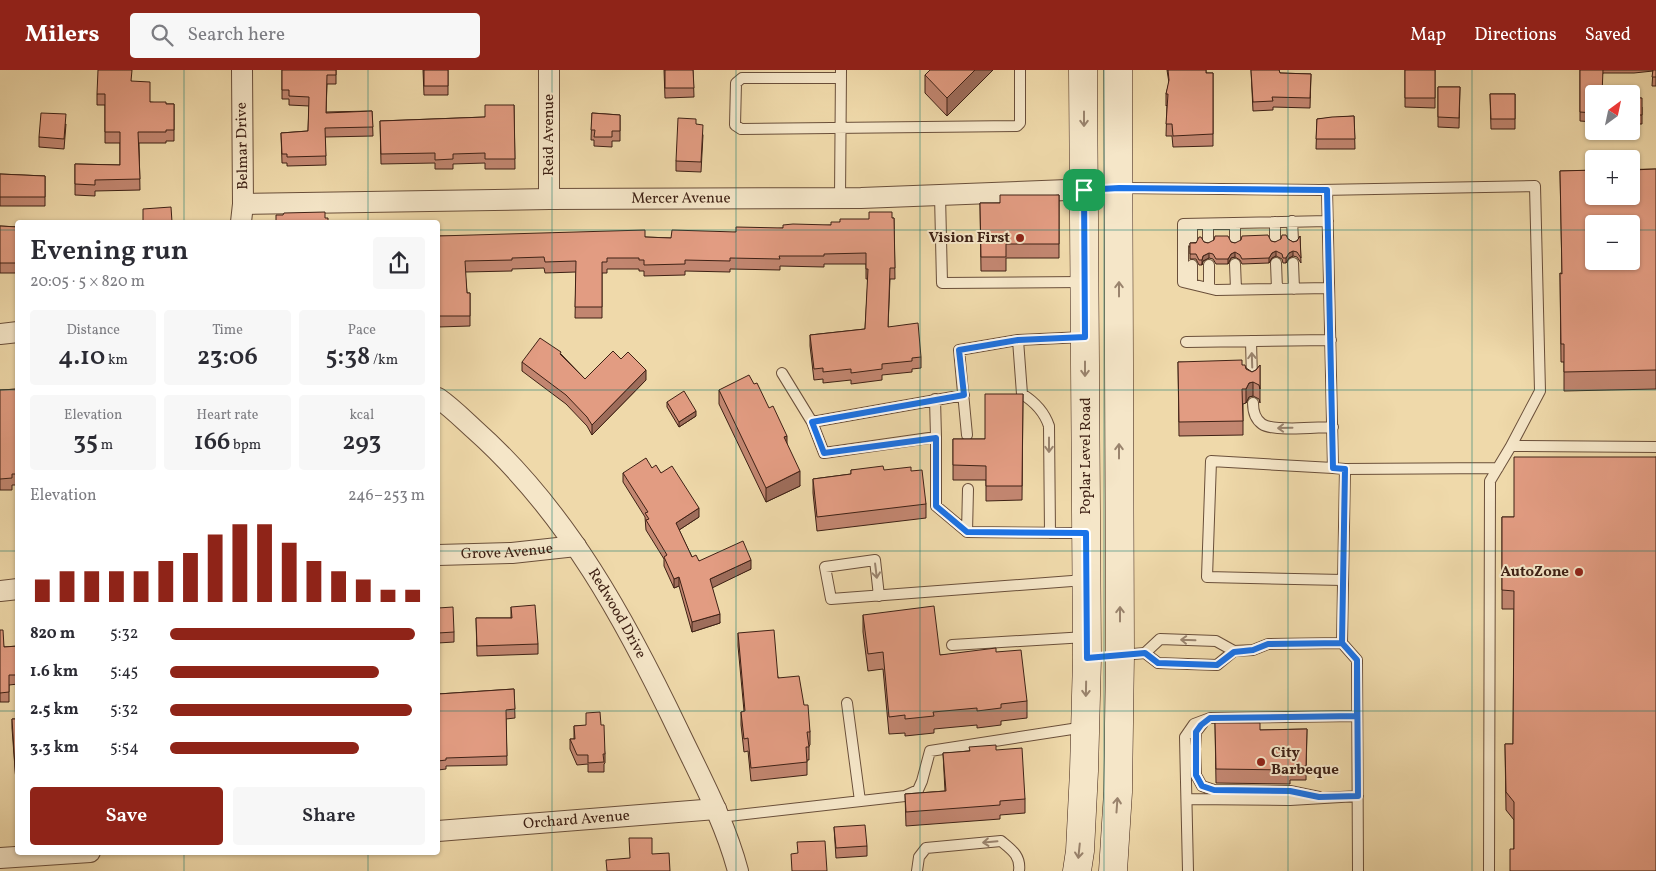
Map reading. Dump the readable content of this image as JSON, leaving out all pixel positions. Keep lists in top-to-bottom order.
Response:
{
  "streets": {
    "main road": ["Poplar Level Road"],
    "street": [
      "Reid Avenue",
      "Belmar Drive",
      "Mercer Avenue",
      "Grove Avenue",
      "Redwood Drive",
      "Orchard Avenue"
    ]
  },
  "crossings": [
    ["Reid Avenue", "Mercer Avenue"],
    ["Belmar Drive", "Mercer Avenue"],
    ["Mercer Avenue", "Poplar Level Road"],
    ["Grove Avenue", "Redwood Drive"],
    ["Redwood Drive", "Orchard Avenue"]
  ],
  "places": ["Vision First", "AutoZone", "City Barbeque"],
  "north": "top right",
  "page": {
    "header": "Milers",
    "search": "Search here",
    "nav": ["Map", "Directions", "Saved"],
    "map_buttons": ["+", "−"],
    "heading": ["Evening run", "20:05 · 5 × 820 m"],
    "stats": [
      ["Distance", "4.10 km"],
      ["Time", "23:06"],
      ["Pace", "5:38 /km"],
      ["Elevation", "35 m"],
      ["Heart rate", "166 bpm"],
      ["kcal", "293"]
    ],
    "chart": ["Elevation", "246–253 m"],
    "list": [
      {
        "name": "820 m",
        "note": "5:32"
      },
      {
        "name": "1.6 km",
        "note": "5:45"
      },
      {
        "name": "2.5 km",
        "note": "5:32"
      },
      {
        "name": "3.3 km",
        "note": "5:54"
      }
    ],
    "buttons": ["Save", "Share"]
  }
}
